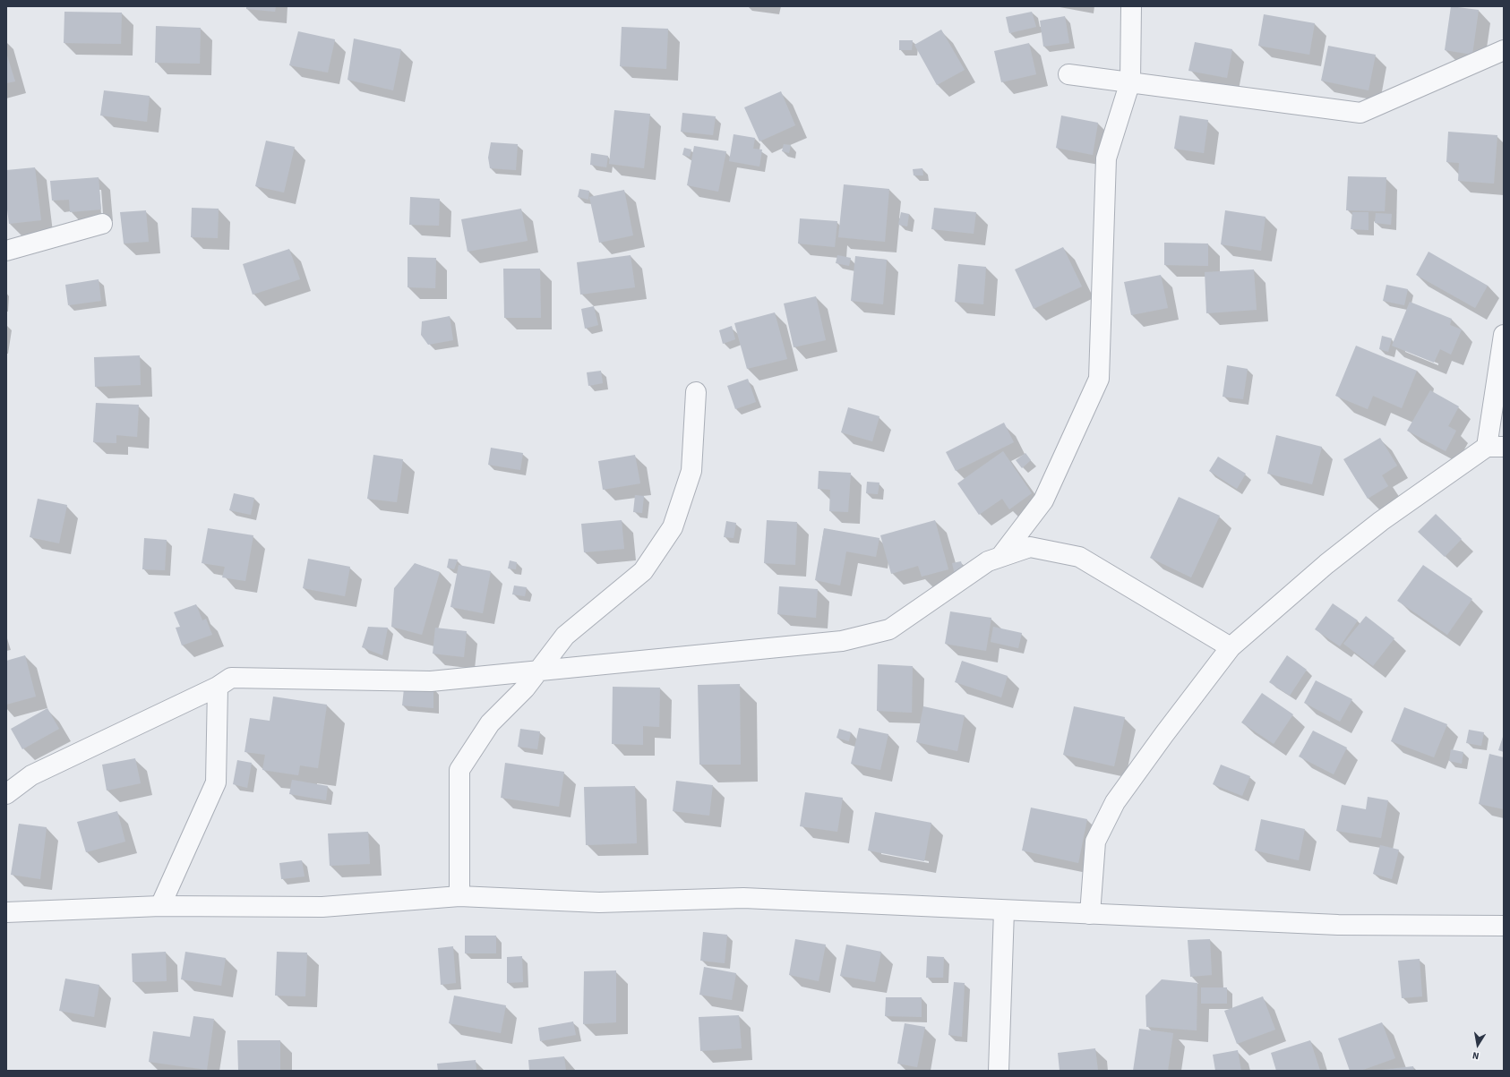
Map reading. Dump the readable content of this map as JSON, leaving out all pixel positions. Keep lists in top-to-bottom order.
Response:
{
  "north": "bottom"
}
